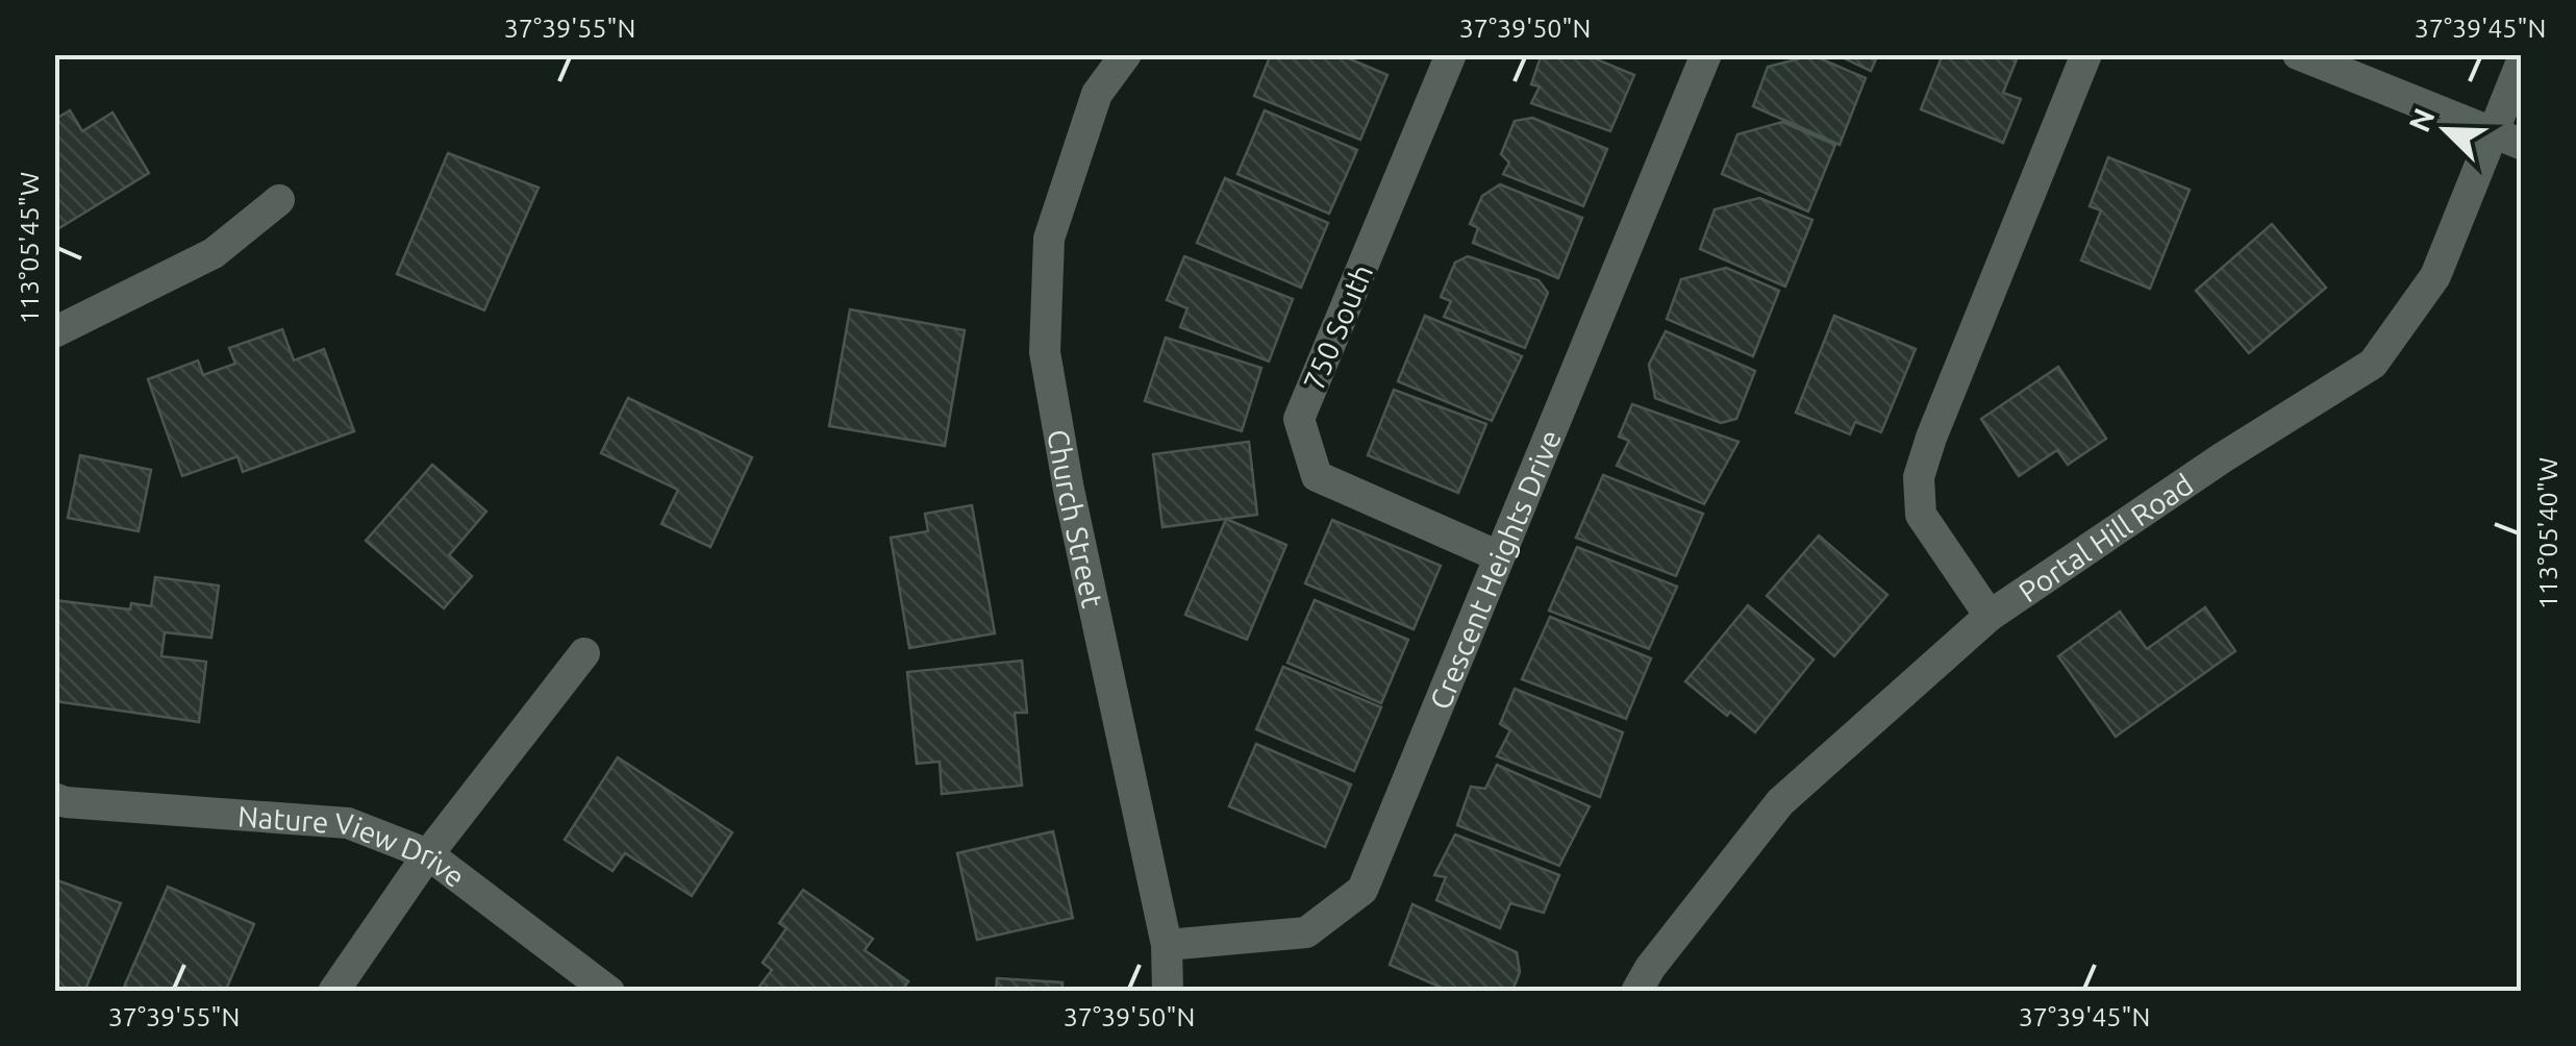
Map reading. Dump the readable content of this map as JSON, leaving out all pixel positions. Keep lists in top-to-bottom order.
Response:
{
  "streets": {
    "street": [
      "750 South",
      "Church Street",
      "Portal Hill Road",
      "Crescent Heights Drive",
      "Nature View Drive"
    ]
  },
  "crossings": [
    ["750 South", "Crescent Heights Drive"],
    ["Church Street", "Crescent Heights Drive"]
  ],
  "north": "top left",
  "coordinates": [
    "37°39'55\"N",
    "37°39'50\"N",
    "37°39'45\"N",
    "113°05'45\"W",
    "113°05'40\"W"
  ]
}
